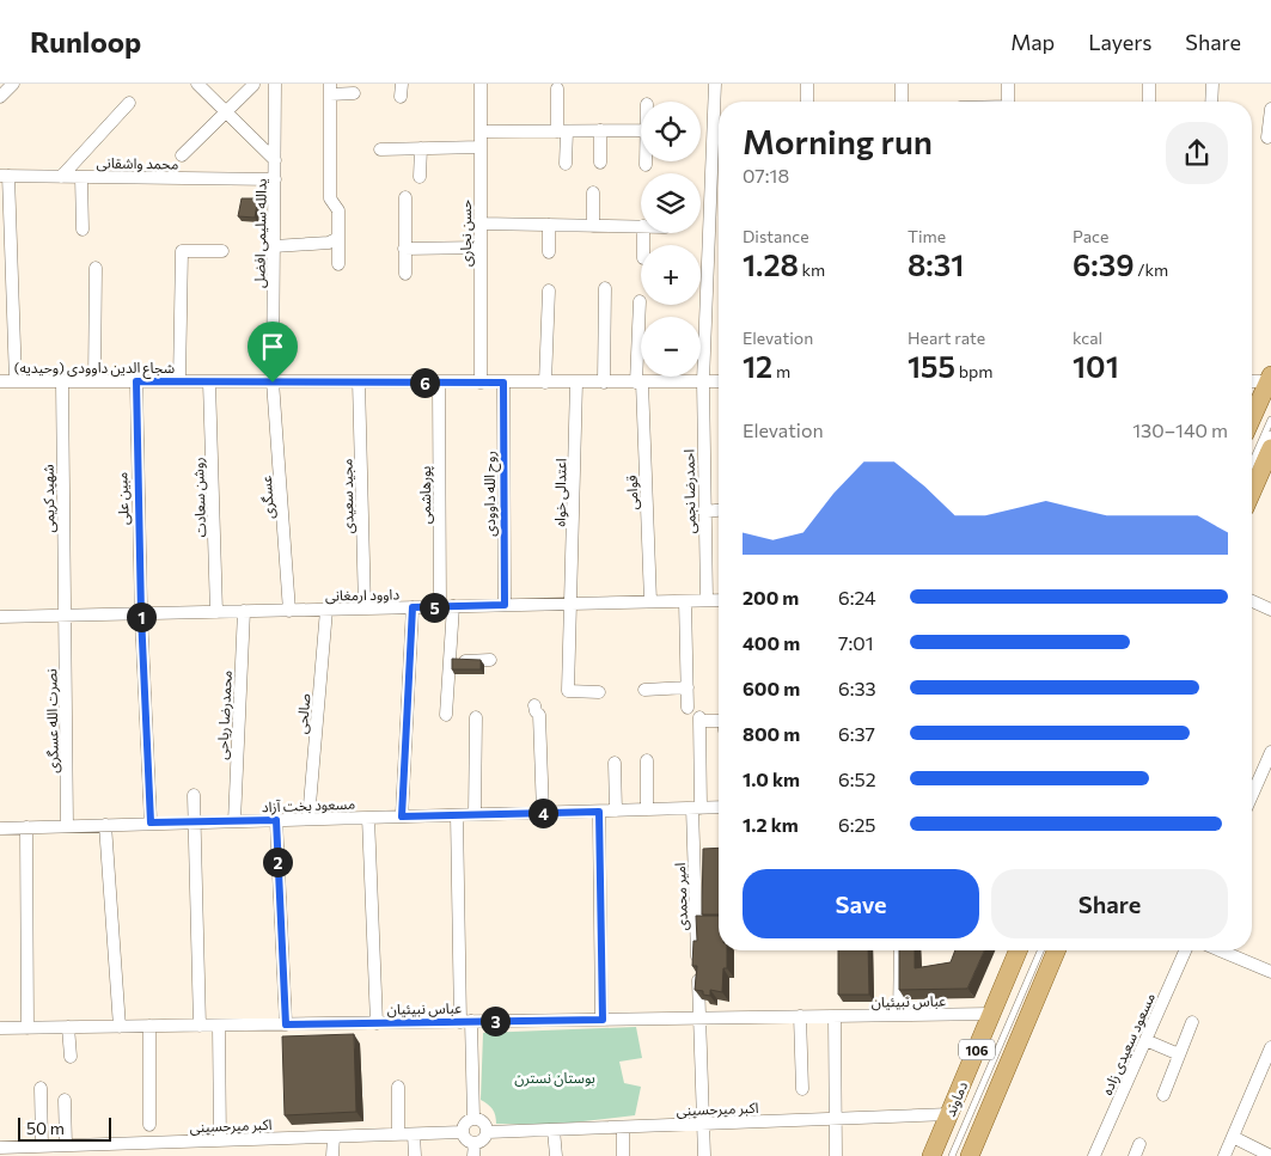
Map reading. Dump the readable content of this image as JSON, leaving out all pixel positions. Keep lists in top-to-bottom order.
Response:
{
  "streets": {
    "main road": ["106", "دماوند"],
    "street": [
      "محمد واشقانی",
      "یدالله سلیمی افضل",
      "حسن نجاری",
      "شجاع الدین داوودی (وحیدیه)",
      "احمدرضا نجمی",
      "اعتدالی خواه",
      "قوامی",
      "روح الله داوودی",
      "پورهاشمی",
      "مجید سعیدی",
      "روشن سعادت",
      "عسگری",
      "شهید کریمی",
      "مبین علی",
      "داوود ارمغانی",
      "صالحی",
      "محمدرضا ریاحی",
      "نصرت الله عسگری",
      "مسعود بخت آزاد",
      "امیر محمدی",
      "عباس نبیئیان",
      "مسعود سعیدی زاده",
      "اکبر میرحسینی"
    ]
  },
  "crossings": [
    ["محمد واشقانی", "یدالله سلیمی افضل"],
    ["یدالله سلیمی افضل", "شجاع الدین داوودی (وحیدیه)"],
    ["یدالله سلیمی افضل", "عسگری"],
    ["حسن نجاری", "شجاع الدین داوودی (وحیدیه)"],
    ["شجاع الدین داوودی (وحیدیه)", "احمدرضا نجمی"],
    ["شجاع الدین داوودی (وحیدیه)", "اعتدالی خواه"],
    ["شجاع الدین داوودی (وحیدیه)", "قوامی"],
    ["شجاع الدین داوودی (وحیدیه)", "روح الله داوودی"],
    ["شجاع الدین داوودی (وحیدیه)", "پورهاشمی"],
    ["شجاع الدین داوودی (وحیدیه)", "مجید سعیدی"],
    ["شجاع الدین داوودی (وحیدیه)", "روشن سعادت"],
    ["شجاع الدین داوودی (وحیدیه)", "عسگری"],
    ["شجاع الدین داوودی (وحیدیه)", "شهید کریمی"],
    ["شجاع الدین داوودی (وحیدیه)", "مبین علی"],
    ["احمدرضا نجمی", "داوود ارمغانی"],
    ["اعتدالی خواه", "داوود ارمغانی"],
    ["قوامی", "داوود ارمغانی"],
    ["روح الله داوودی", "داوود ارمغانی"],
    ["پورهاشمی", "داوود ارمغانی"],
    ["مجید سعیدی", "داوود ارمغانی"],
    ["روشن سعادت", "داوود ارمغانی"],
    ["عسگری", "داوود ارمغانی"],
    ["شهید کریمی", "داوود ارمغانی"],
    ["شهید کریمی", "نصرت الله عسگری"],
    ["مبین علی", "داوود ارمغانی"],
    ["مبین علی", "مسعود بخت آزاد"],
    ["داوود ارمغانی", "صالحی"],
    ["داوود ارمغانی", "محمدرضا ریاحی"],
    ["داوود ارمغانی", "نصرت الله عسگری"],
    ["صالحی", "مسعود بخت آزاد"],
    ["محمدرضا ریاحی", "مسعود بخت آزاد"],
    ["نصرت الله عسگری", "مسعود بخت آزاد"],
    ["مسعود بخت آزاد", "امیر محمدی"],
    ["امیر محمدی", "عباس نبیئیان"],
    ["امیر محمدی", "اکبر میرحسینی"],
    ["عباس نبیئیان", "دماوند"],
    ["دماوند", "اکبر میرحسینی"]
  ],
  "parks": ["بوستان نسترن"],
  "scale_bar": "50 m",
  "page": {
    "header": "Runloop",
    "nav": ["Map", "Layers", "Share"],
    "map_buttons": ["+", "−"],
    "heading": ["Morning run", "07:18"],
    "stats": [
      ["Distance", "1.28 km"],
      ["Time", "8:31"],
      ["Pace", "6:39 /km"],
      ["Elevation", "12 m"],
      ["Heart rate", "155 bpm"],
      ["kcal", "101"]
    ],
    "pins": [
      "6",
      "5",
      "1",
      "4",
      "2",
      "3"
    ],
    "chart": ["Elevation", "130–140 m"],
    "list": [
      {
        "name": "200 m",
        "note": "6:24"
      },
      {
        "name": "400 m",
        "note": "7:01"
      },
      {
        "name": "600 m",
        "note": "6:33"
      },
      {
        "name": "800 m",
        "note": "6:37"
      },
      {
        "name": "1.0 km",
        "note": "6:52"
      },
      {
        "name": "1.2 km",
        "note": "6:25"
      }
    ],
    "buttons": ["Save", "Share"],
    "scale": "50 m"
  }
}
